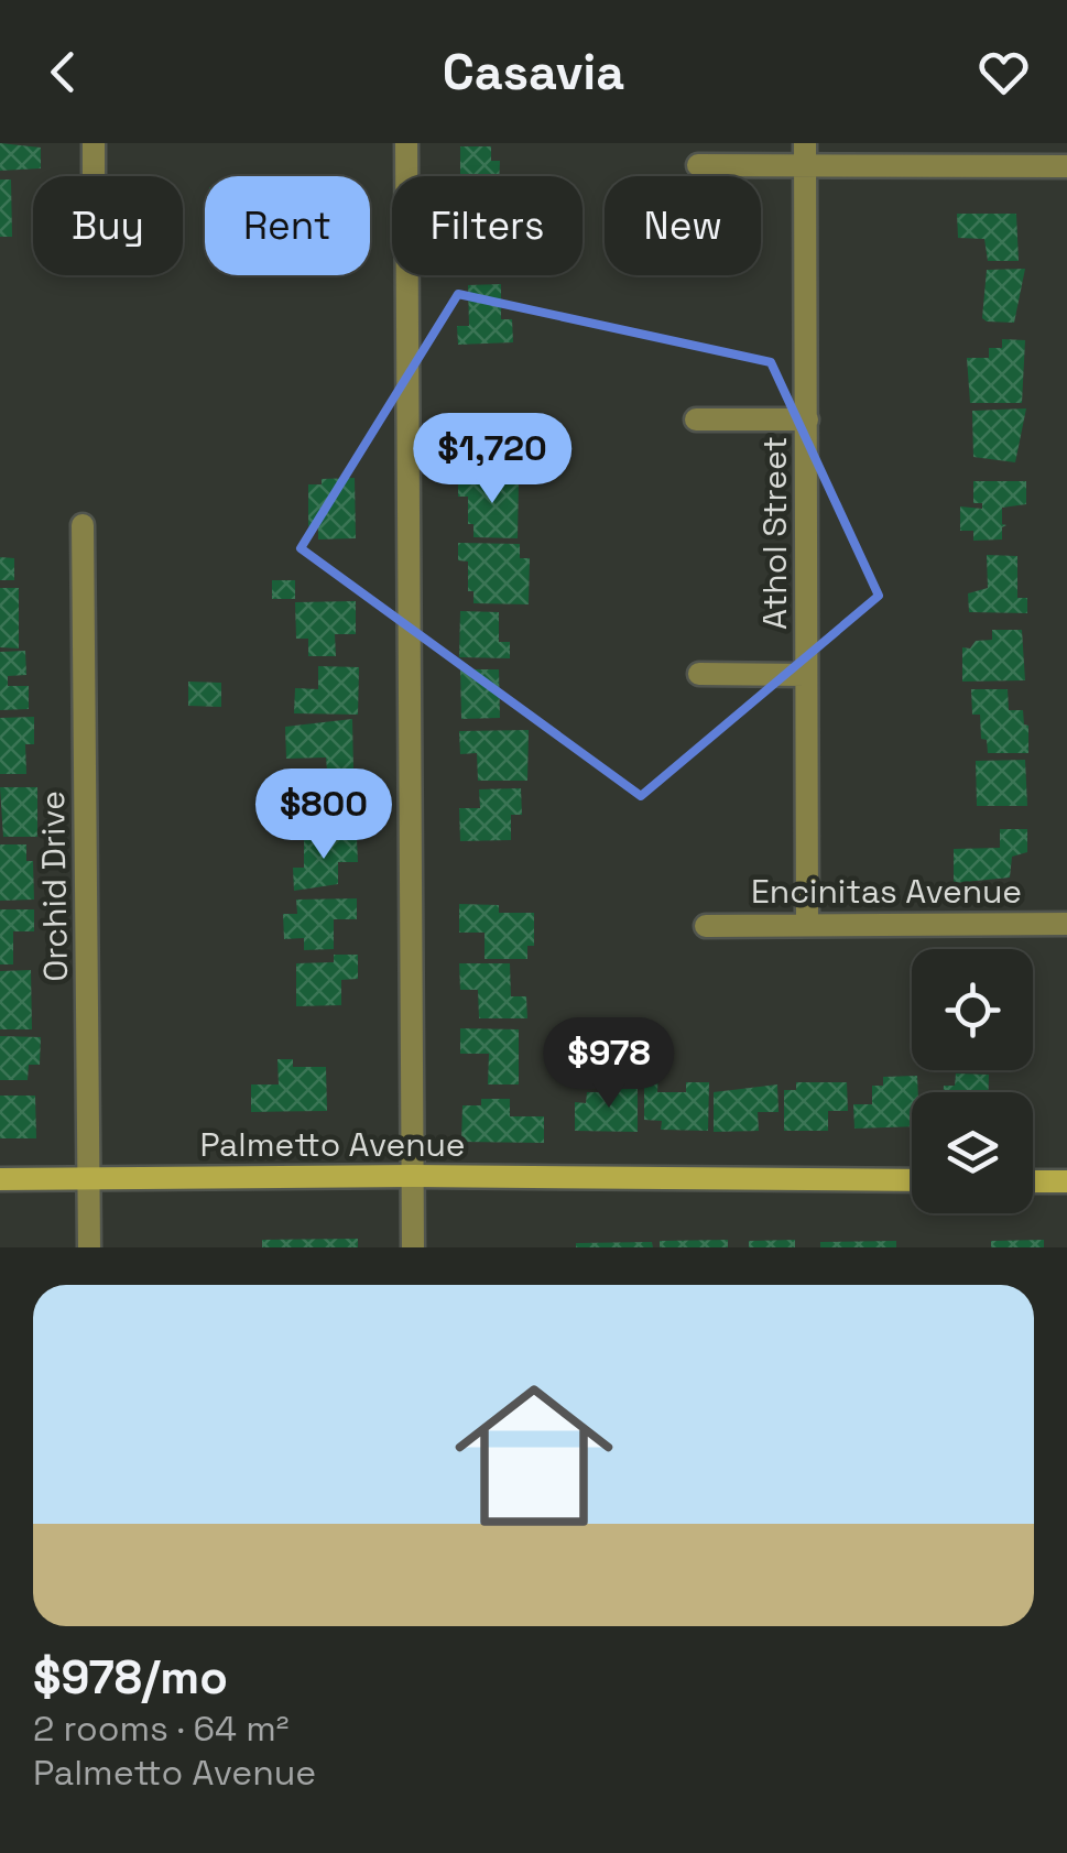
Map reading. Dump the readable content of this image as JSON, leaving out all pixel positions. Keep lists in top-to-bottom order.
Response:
{
  "streets": {
    "street": [
      "Athol Street",
      "Orchid Drive",
      "Encinitas Avenue",
      "Palmetto Avenue"
    ]
  },
  "crossings": [
    ["Athol Street", "Encinitas Avenue"],
    ["Orchid Drive", "Palmetto Avenue"]
  ],
  "page": {
    "header": "Casavia",
    "chip": [
      "Buy",
      "Rent",
      "Filters",
      "New"
    ],
    "price": ["$1,720", "$800", "$978"],
    "list": [
      {
        "name": "$978/mo",
        "note": "2 rooms · 64 m² · Palmetto Avenue"
      }
    ]
  }
}
